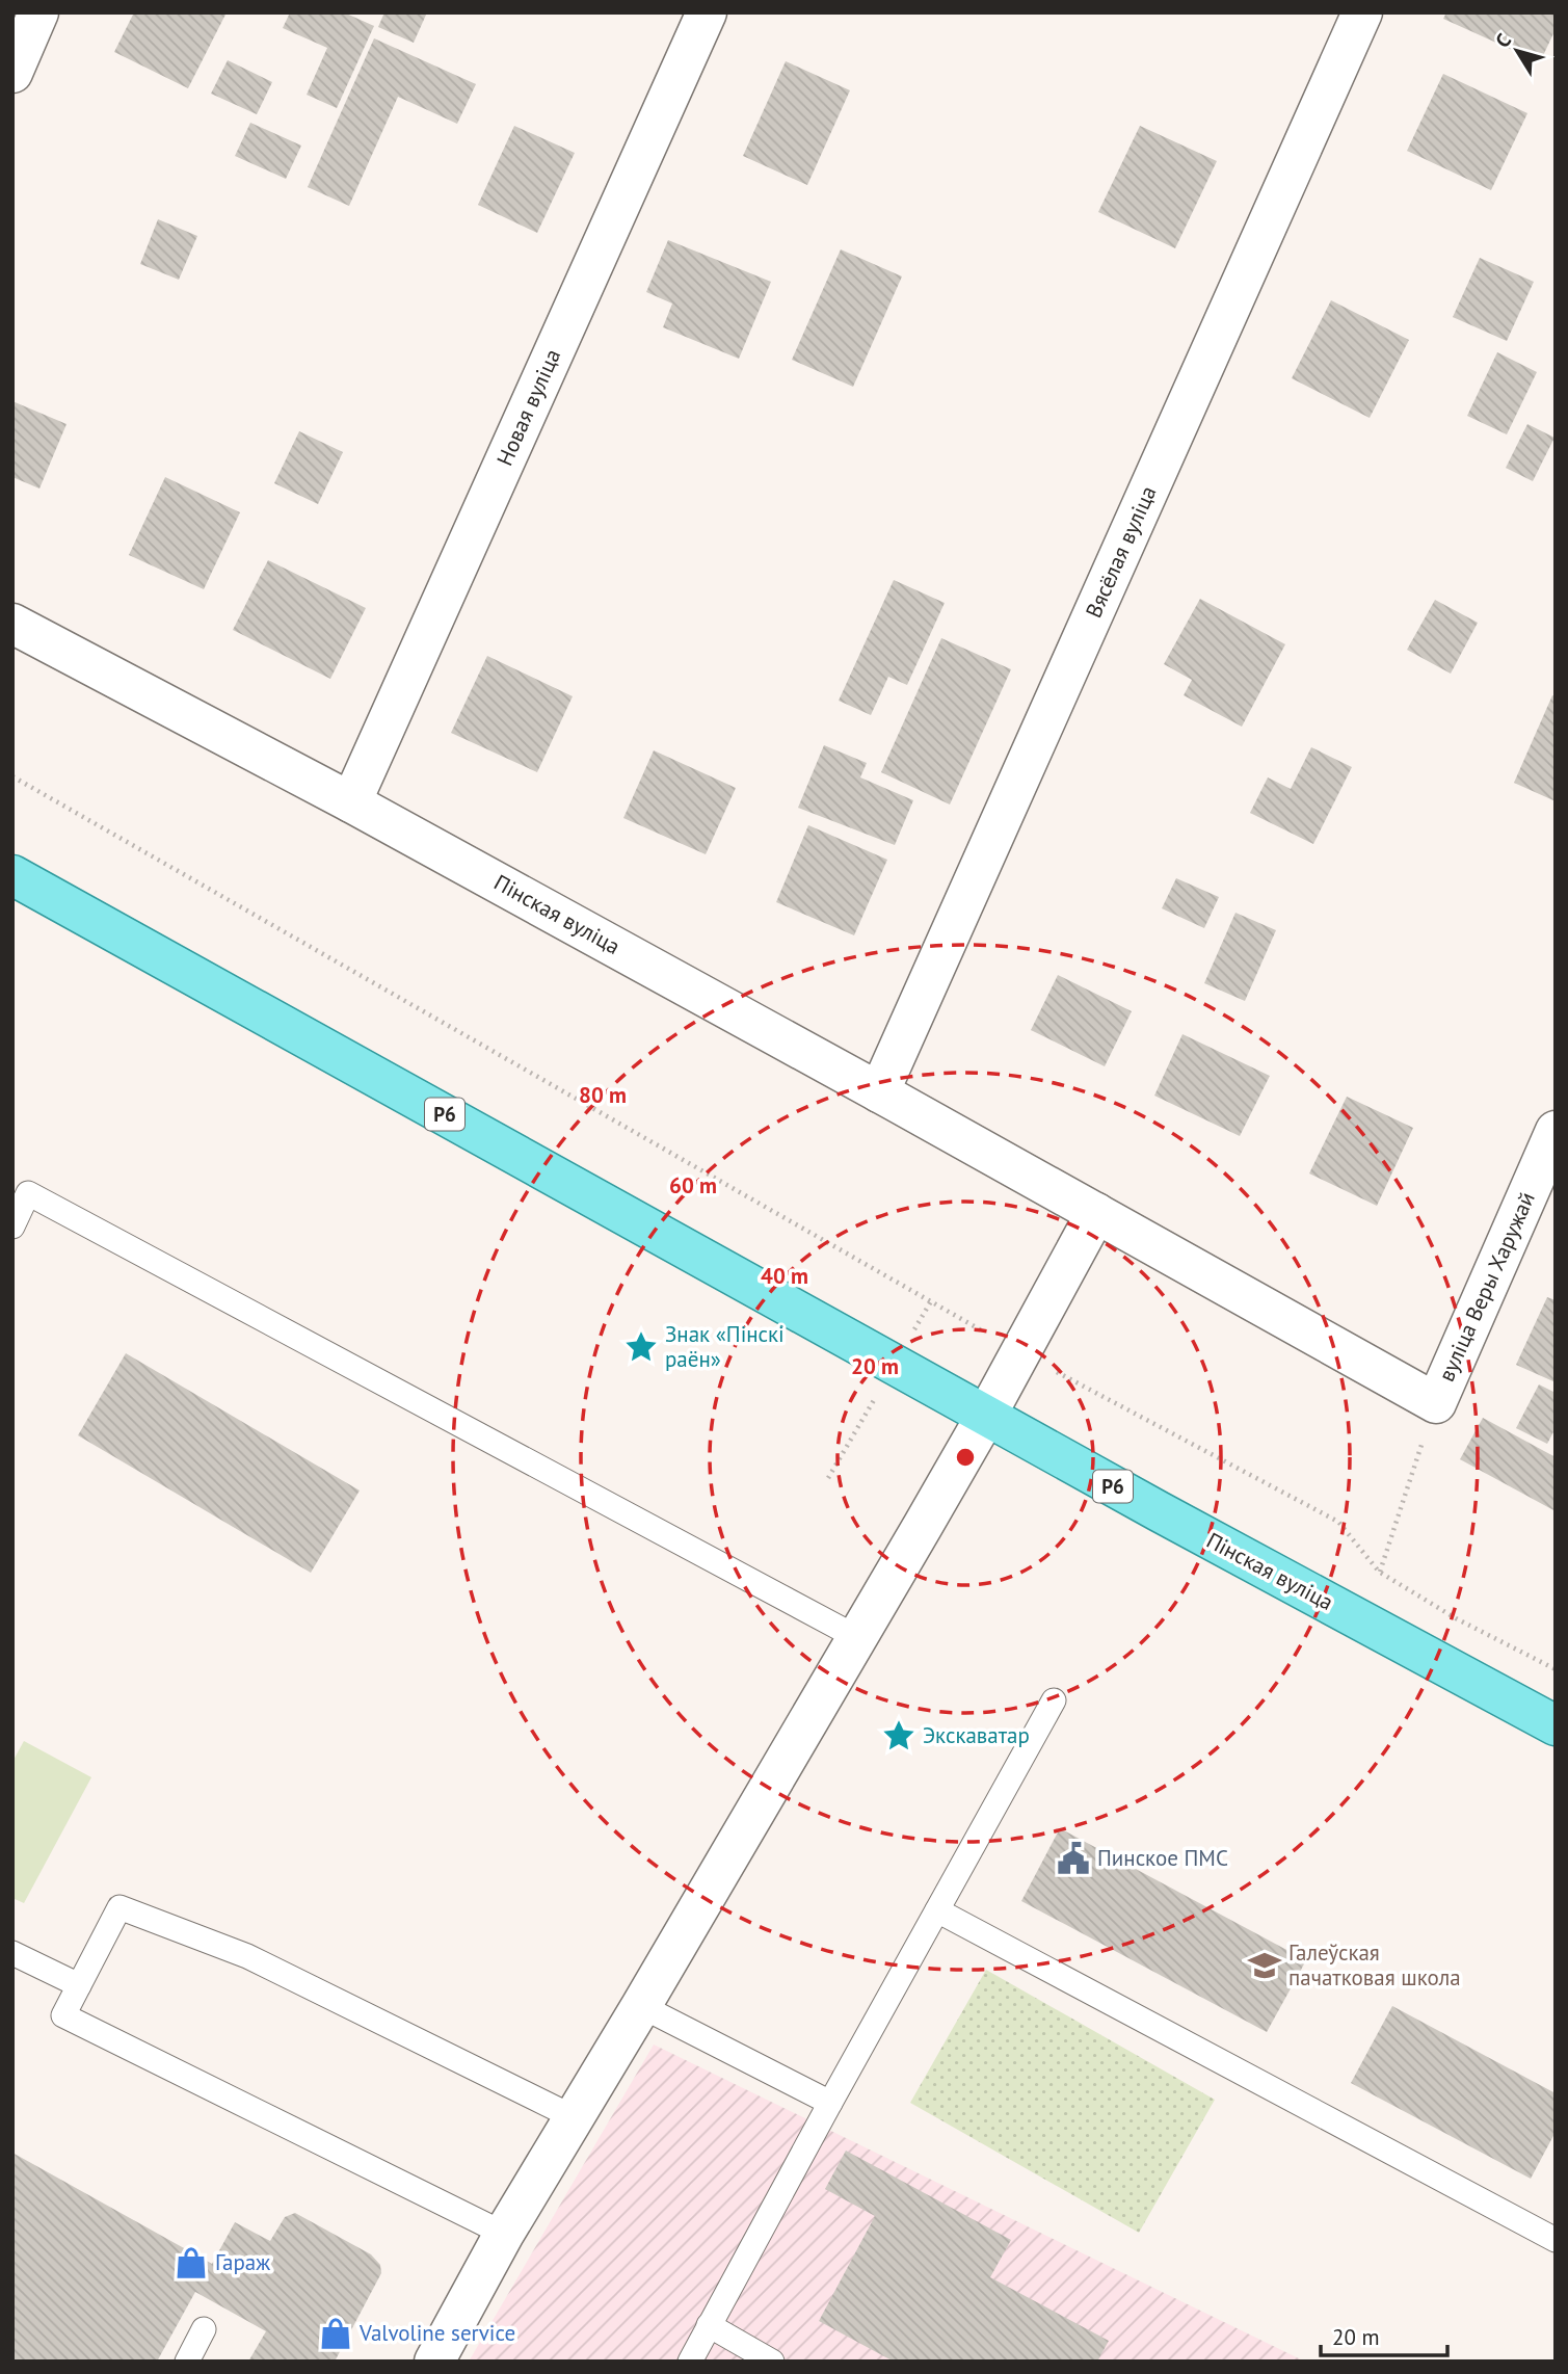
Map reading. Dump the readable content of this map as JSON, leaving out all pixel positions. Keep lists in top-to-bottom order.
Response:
{
  "streets": {
    "main road": ["Пінская вуліца", "Р6"],
    "street": ["Новая вуліца", "Вясёлая вуліца", "вуліца Веры Харужай"]
  },
  "crossings": [
    ["Новая вуліца", "Пінская вуліца"],
    ["Вясёлая вуліца", "Пінская вуліца"],
    ["Пінская вуліца", "вуліца Веры Харужай"]
  ],
  "places": {
    "place": ["Знак «Пінскі раён»", "Экскаватар"],
    "public building": ["Пинское ПМС"],
    "school or university": ["Галеўская пачатковая школа"],
    "shop": ["Гараж", "Valvoline service"]
  },
  "scale_bar": "20 m",
  "north": "top left",
  "rings": [
    "80 m",
    "60 m",
    "40 m",
    "20 m"
  ]
}
